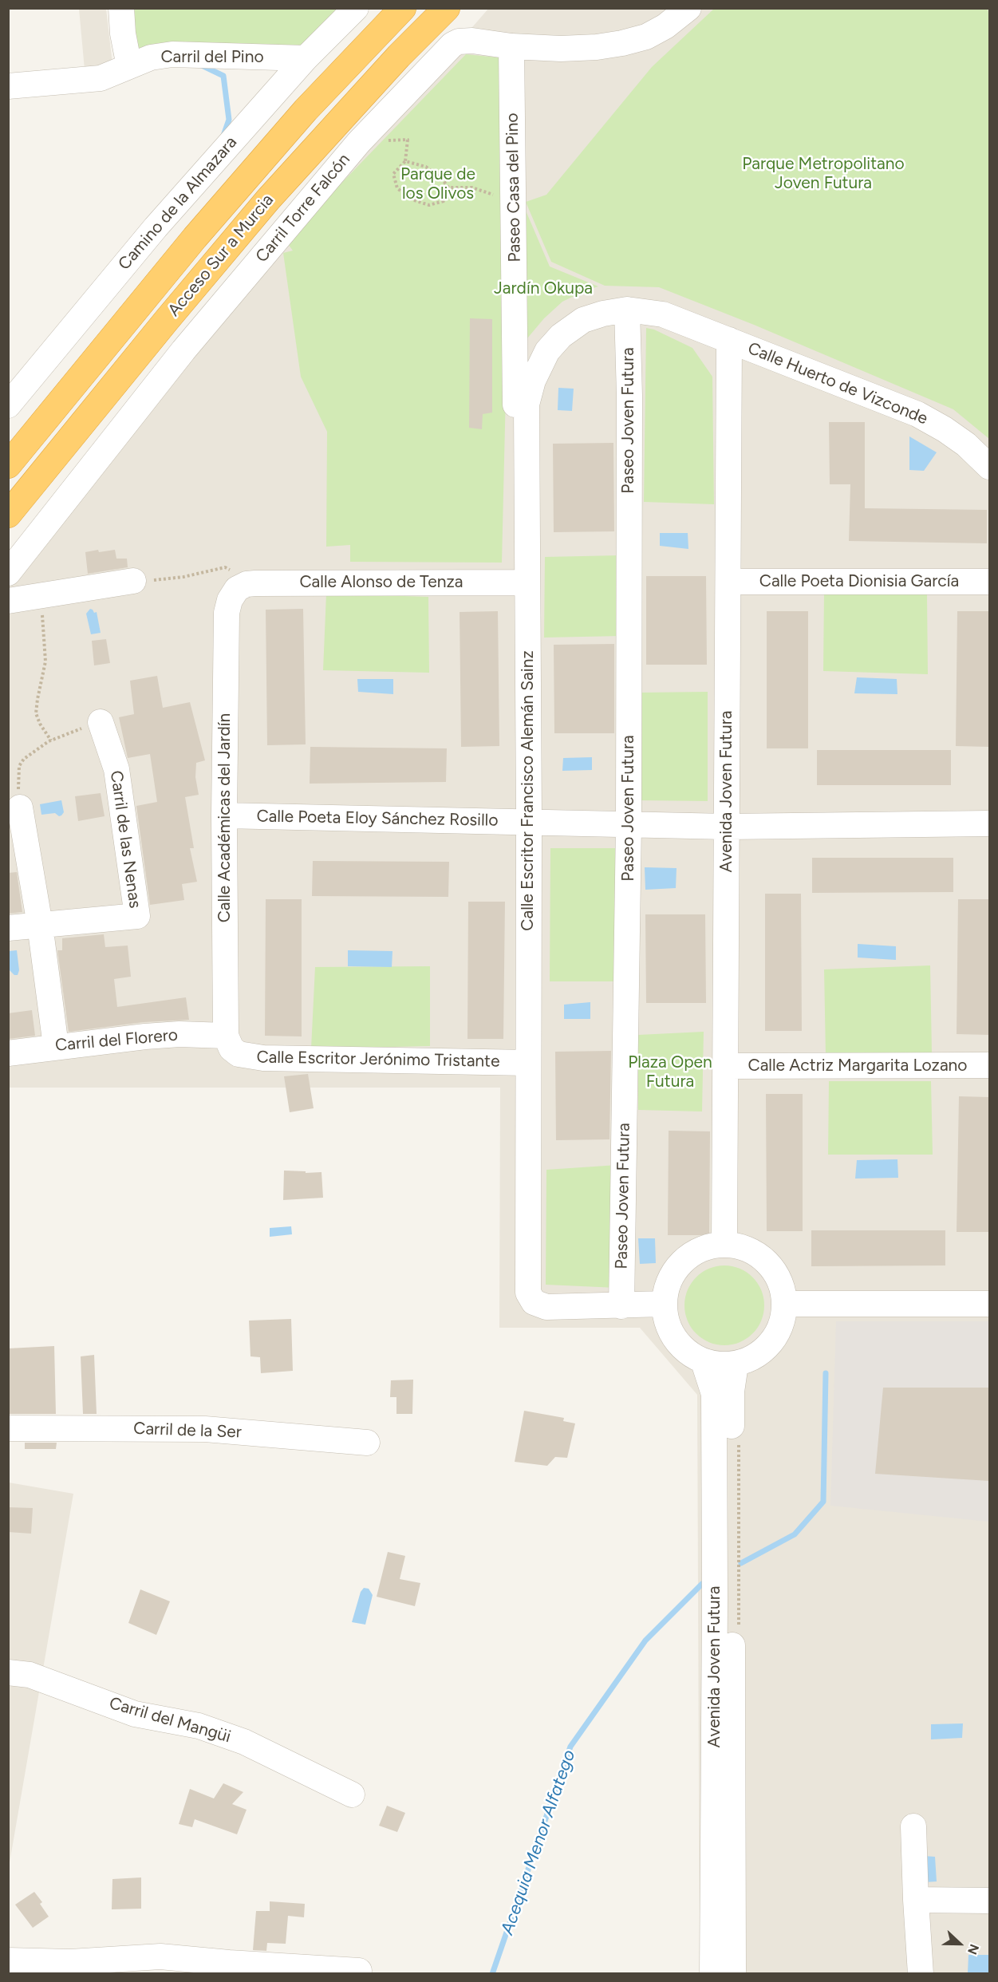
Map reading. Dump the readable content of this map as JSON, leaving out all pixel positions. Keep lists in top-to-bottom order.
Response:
{
  "streets": {
    "highway": ["Acceso Sur a Murcia"],
    "street": [
      "Carril del Pino",
      "Paseo Casa del Pino",
      "Camino de la Almazara",
      "Carril Torre Falcón",
      "Calle Huerto de Vizconde",
      "Paseo Joven Futura",
      "Calle Poeta Dionisia García",
      "Calle Alonso de Tenza",
      "Calle Escritor Francisco Alemán Sainz",
      "Avenida Joven Futura",
      "Calle Académicas del Jardín",
      "Calle Poeta Eloy Sánchez Rosillo",
      "Carril de las Nenas",
      "Carril del Florero",
      "Calle Escritor Jerónimo Tristante",
      "Calle Actriz Margarita Lozano",
      "Carril de la Ser",
      "Carril del Mangüi"
    ]
  },
  "crossings": [
    ["Carril del Pino", "Camino de la Almazara"],
    ["Paseo Casa del Pino", "Carril Torre Falcón"],
    ["Paseo Casa del Pino", "Calle Escritor Francisco Alemán Sainz"],
    ["Calle Huerto de Vizconde", "Calle Escritor Francisco Alemán Sainz"],
    ["Calle Huerto de Vizconde", "Avenida Joven Futura"],
    ["Paseo Joven Futura", "Calle Escritor Francisco Alemán Sainz"],
    ["Paseo Joven Futura", "Calle Poeta Eloy Sánchez Rosillo"],
    ["Calle Poeta Dionisia García", "Avenida Joven Futura"],
    ["Calle Alonso de Tenza", "Calle Escritor Francisco Alemán Sainz"],
    ["Calle Alonso de Tenza", "Calle Académicas del Jardín"],
    ["Calle Escritor Francisco Alemán Sainz", "Avenida Joven Futura"],
    ["Calle Escritor Francisco Alemán Sainz", "Calle Poeta Eloy Sánchez Rosillo"],
    ["Calle Escritor Francisco Alemán Sainz", "Calle Escritor Jerónimo Tristante"],
    ["Avenida Joven Futura", "Calle Poeta Eloy Sánchez Rosillo"],
    ["Avenida Joven Futura", "Calle Actriz Margarita Lozano"],
    ["Calle Académicas del Jardín", "Calle Poeta Eloy Sánchez Rosillo"],
    ["Calle Académicas del Jardín", "Carril del Florero"],
    ["Calle Académicas del Jardín", "Calle Escritor Jerónimo Tristante"],
    ["Carril del Florero", "Calle Escritor Jerónimo Tristante"]
  ],
  "water": ["Acequia Menor Alfatego"],
  "parks": [
    "Parque Metropolitano Joven Futura",
    "Parque de los Olivos",
    "Jardín Okupa",
    "Plaza Open Futura"
  ],
  "north": "right"
}
